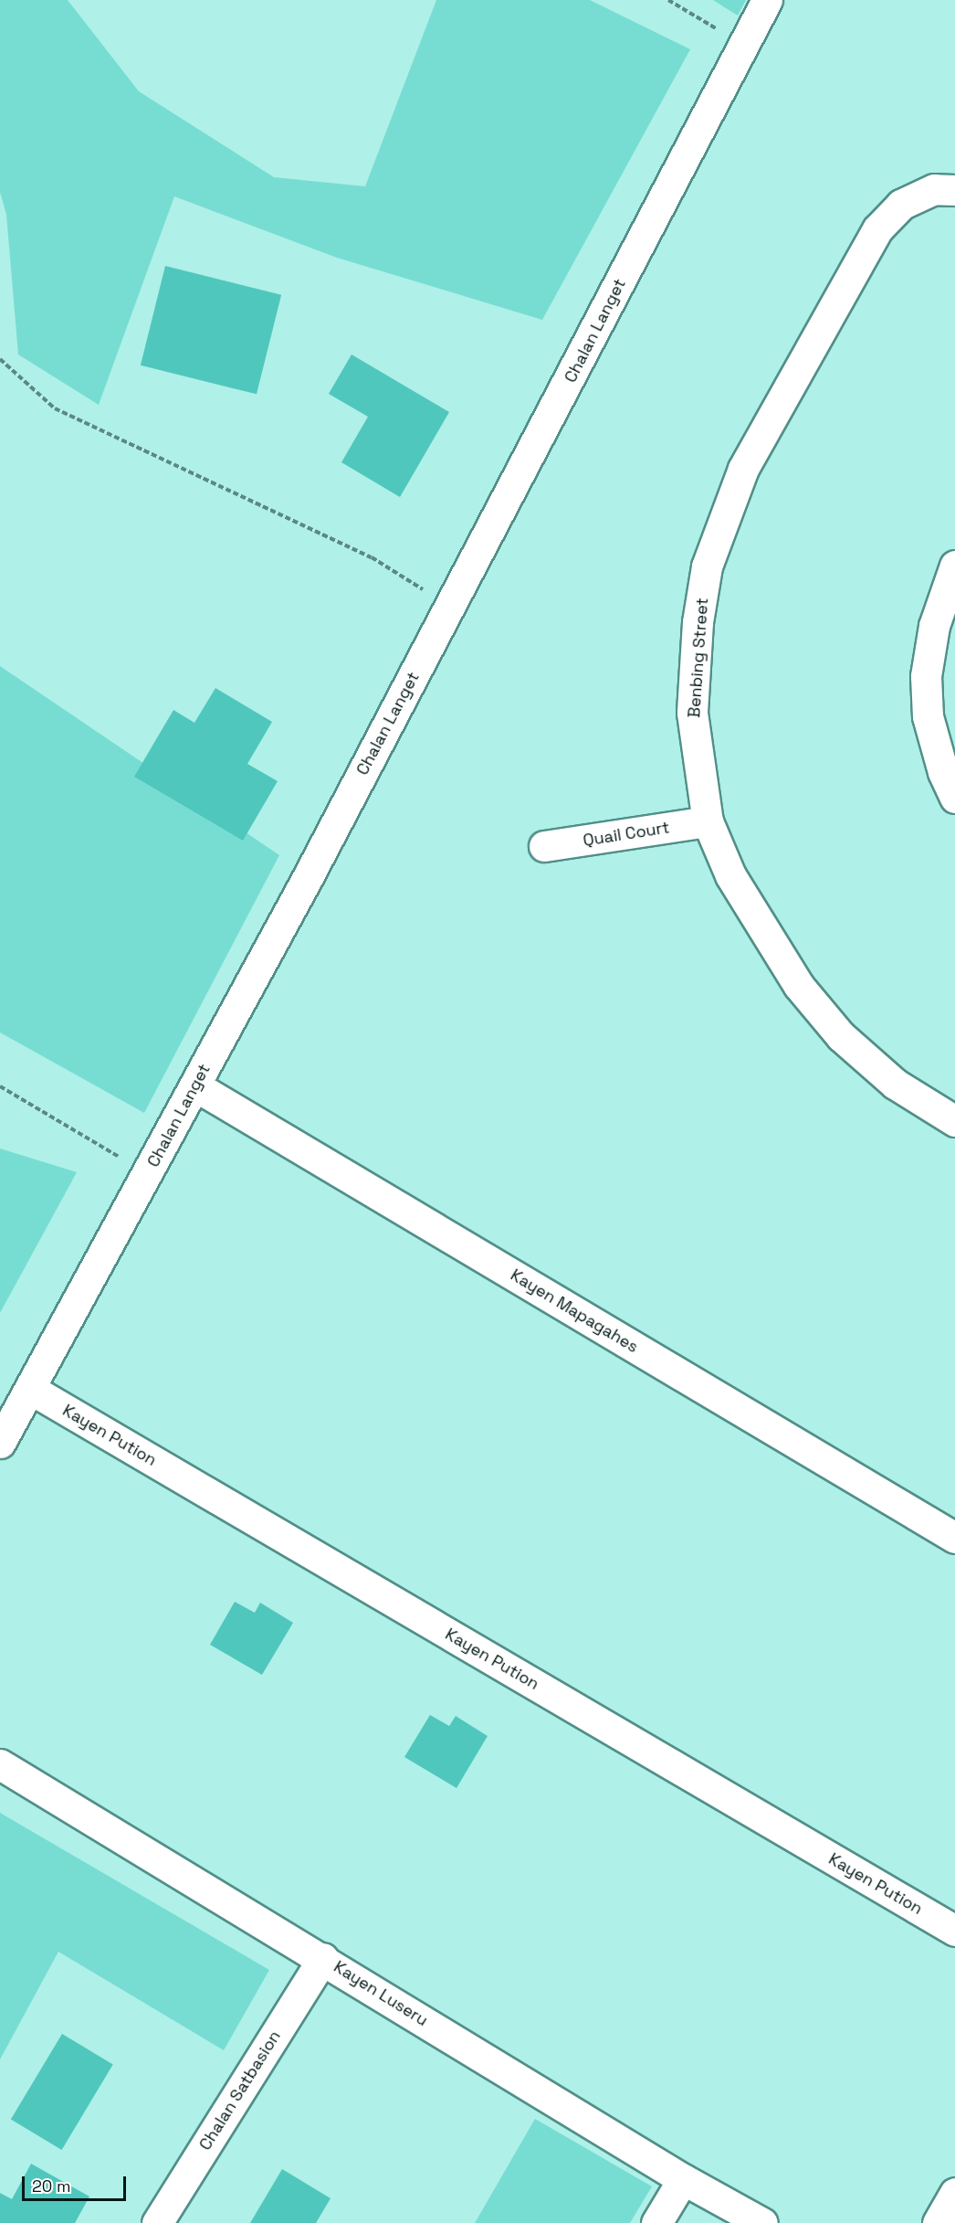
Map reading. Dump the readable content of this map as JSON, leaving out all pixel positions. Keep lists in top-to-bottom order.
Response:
{
  "streets": {
    "street": [
      "Chalan Langet",
      "Benbing Street",
      "Quail Court",
      "Kayen Mapagahes",
      "Kayen Pution",
      "Kayen Luseru",
      "Chalan Satbasion"
    ]
  },
  "crossings": [
    ["Chalan Langet", "Kayen Mapagahes"],
    ["Chalan Langet", "Kayen Pution"],
    ["Benbing Street", "Quail Court"],
    ["Kayen Luseru", "Chalan Satbasion"]
  ],
  "scale_bar": "20 m"
}
